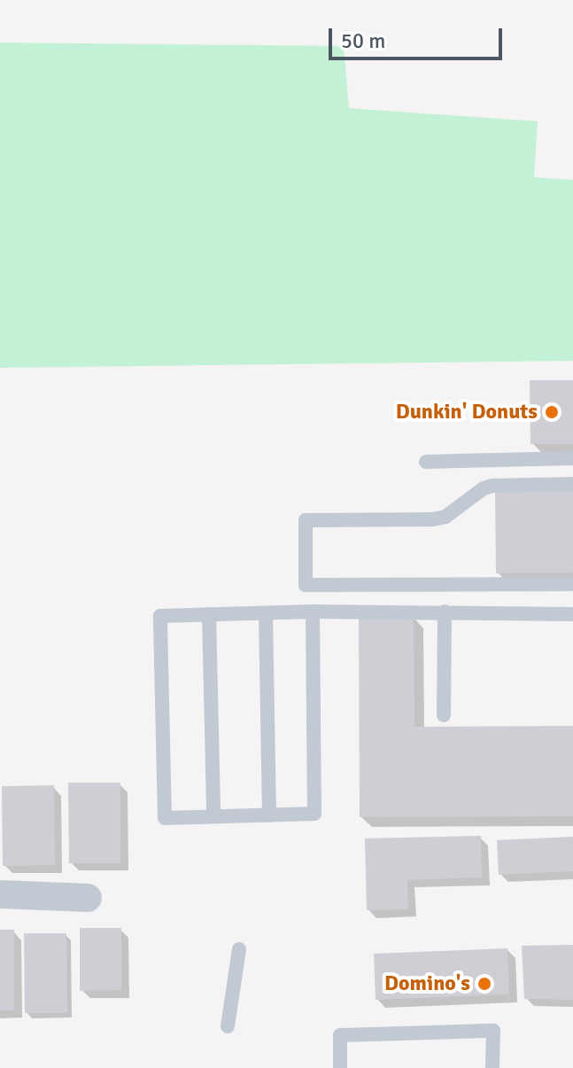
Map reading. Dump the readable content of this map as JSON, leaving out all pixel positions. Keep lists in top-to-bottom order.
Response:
{
  "places": ["Dunkin' Donuts", "Domino's"],
  "scale_bar": "50 m"
}
